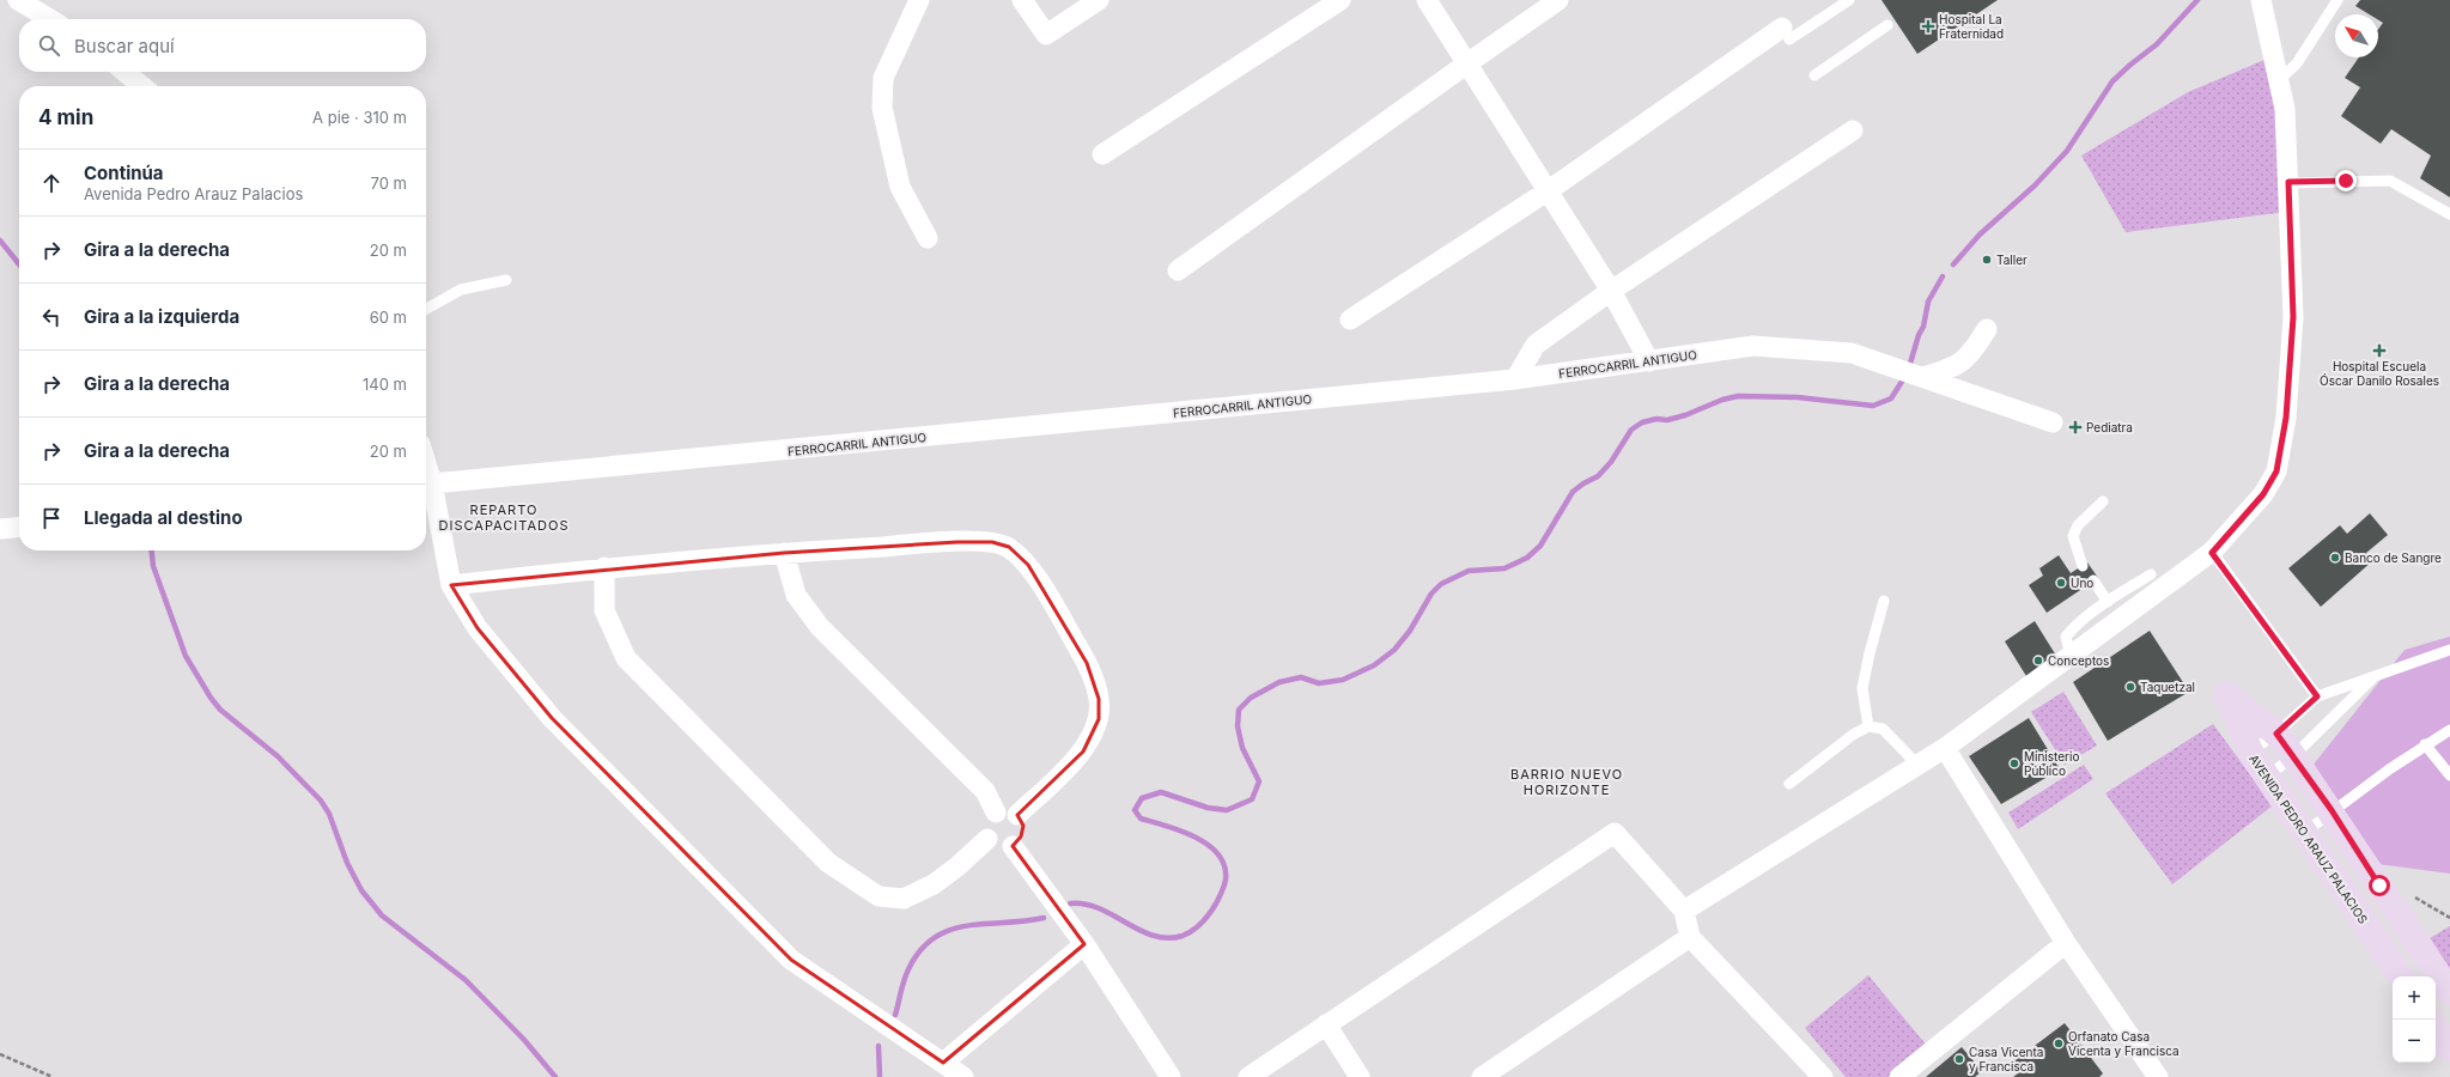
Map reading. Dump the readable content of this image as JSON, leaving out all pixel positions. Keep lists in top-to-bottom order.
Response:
{
  "streets": {
    "street": ["FERROCARRIL ANTIGUO", "AVENIDA PEDRO ARAUZ PALACIOS"]
  },
  "districts": ["REPARTO DISCAPACITADOS", "BARRIO NUEVO HORIZONTE"],
  "places": {
    "health": ["Hospital La Fraternidad", "Hospital Escuela Óscar Danilo Rosales", "Pediatra"],
    "other": [
      "Taller",
      "Banco de Sangre",
      "Uno",
      "Conceptos",
      "Taquetzal",
      "Ministerio Público",
      "Orfanato Casa Vicenta y Francisca",
      "Casa Vicenta y Francisca"
    ]
  },
  "north": "top left",
  "page": {
    "search": "Buscar aquí",
    "heading": ["4 min", "A pie · 310 m"],
    "list": [
      ["Continúa", "Avenida Pedro Arauz Palacios", "70 m"],
      ["Gira a la derecha", "20 m"],
      ["Gira a la izquierda", "60 m"],
      ["Gira a la derecha", "140 m"],
      ["Gira a la derecha", "20 m"],
      "Llegada al destino"
    ],
    "map_buttons": ["+", "−"]
  }
}
